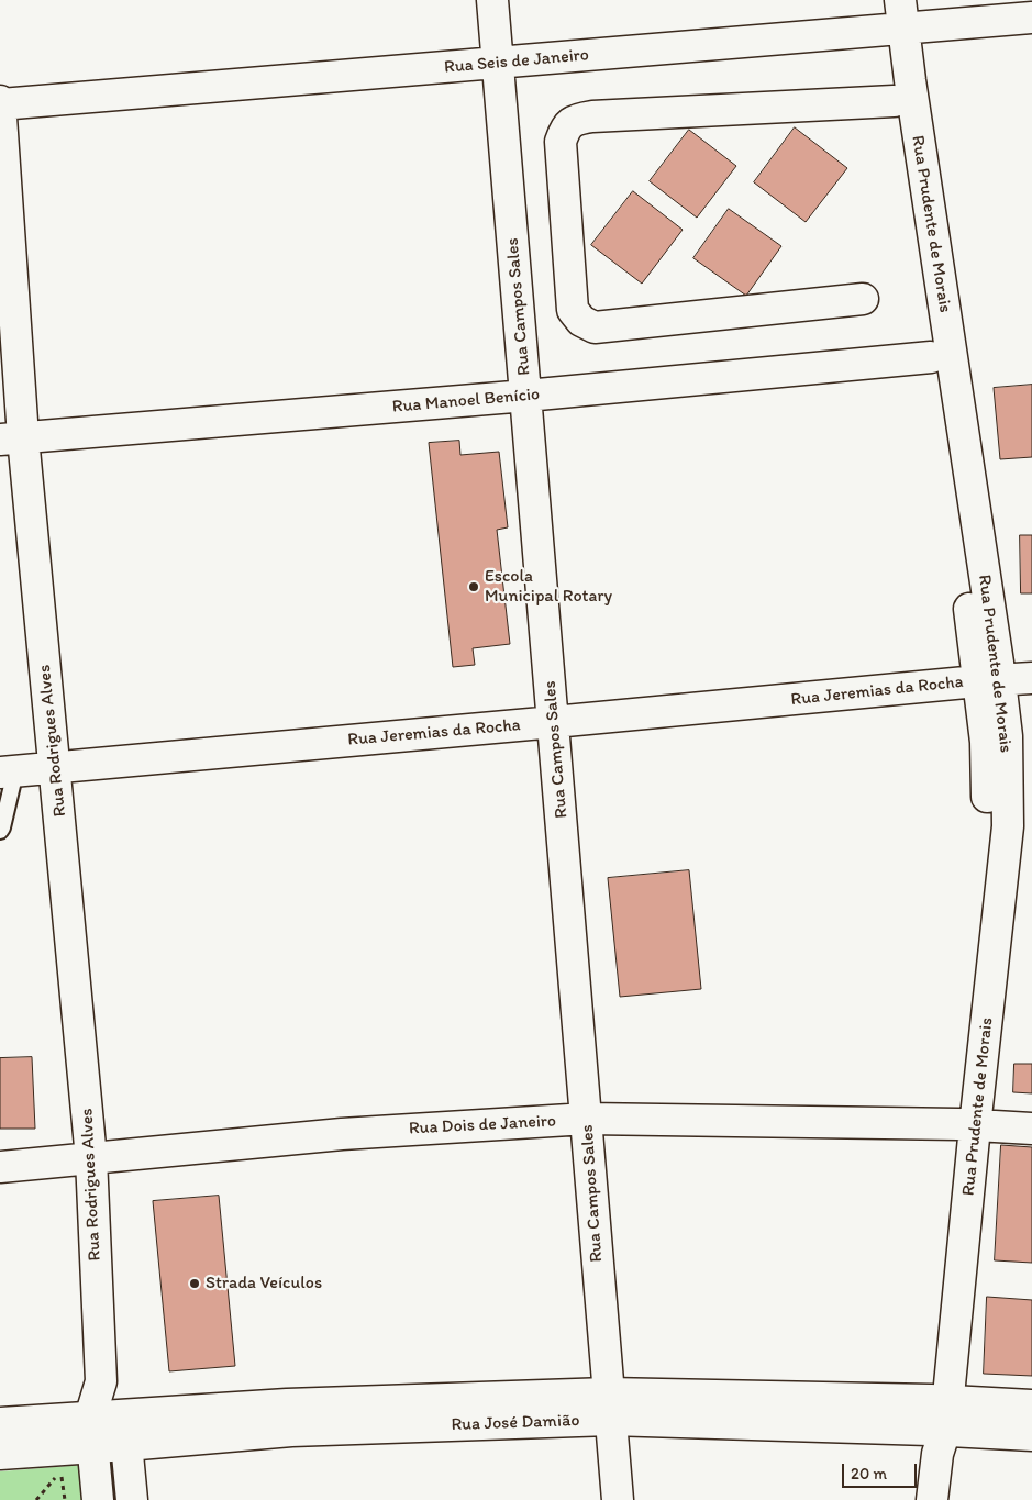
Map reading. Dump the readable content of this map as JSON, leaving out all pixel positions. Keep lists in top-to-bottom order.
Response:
{
  "streets": {
    "street": [
      "Rua Seis de Janeiro",
      "Rua Prudente de Morais",
      "Rua Campos Sales",
      "Rua Manoel Benício",
      "Rua Jeremias da Rocha",
      "Rua Rodrigues Alves",
      "Rua Dois de Janeiro",
      "Rua José Damião"
    ]
  },
  "crossings": [
    ["Rua Seis de Janeiro", "Rua Prudente de Morais"],
    ["Rua Seis de Janeiro", "Rua Campos Sales"],
    ["Rua Seis de Janeiro", "Rua Rodrigues Alves"],
    ["Rua Prudente de Morais", "Rua Manoel Benício"],
    ["Rua Prudente de Morais", "Rua Jeremias da Rocha"],
    ["Rua Prudente de Morais", "Rua Dois de Janeiro"],
    ["Rua Prudente de Morais", "Rua José Damião"],
    ["Rua Campos Sales", "Rua Manoel Benício"],
    ["Rua Campos Sales", "Rua Jeremias da Rocha"],
    ["Rua Campos Sales", "Rua Dois de Janeiro"],
    ["Rua Campos Sales", "Rua José Damião"],
    ["Rua Manoel Benício", "Rua Rodrigues Alves"],
    ["Rua Jeremias da Rocha", "Rua Rodrigues Alves"],
    ["Rua Rodrigues Alves", "Rua Dois de Janeiro"],
    ["Rua Rodrigues Alves", "Rua José Damião"]
  ],
  "places": ["Escola Municipal Rotary", "Strada Veículos"],
  "scale_bar": "20 m"
}
